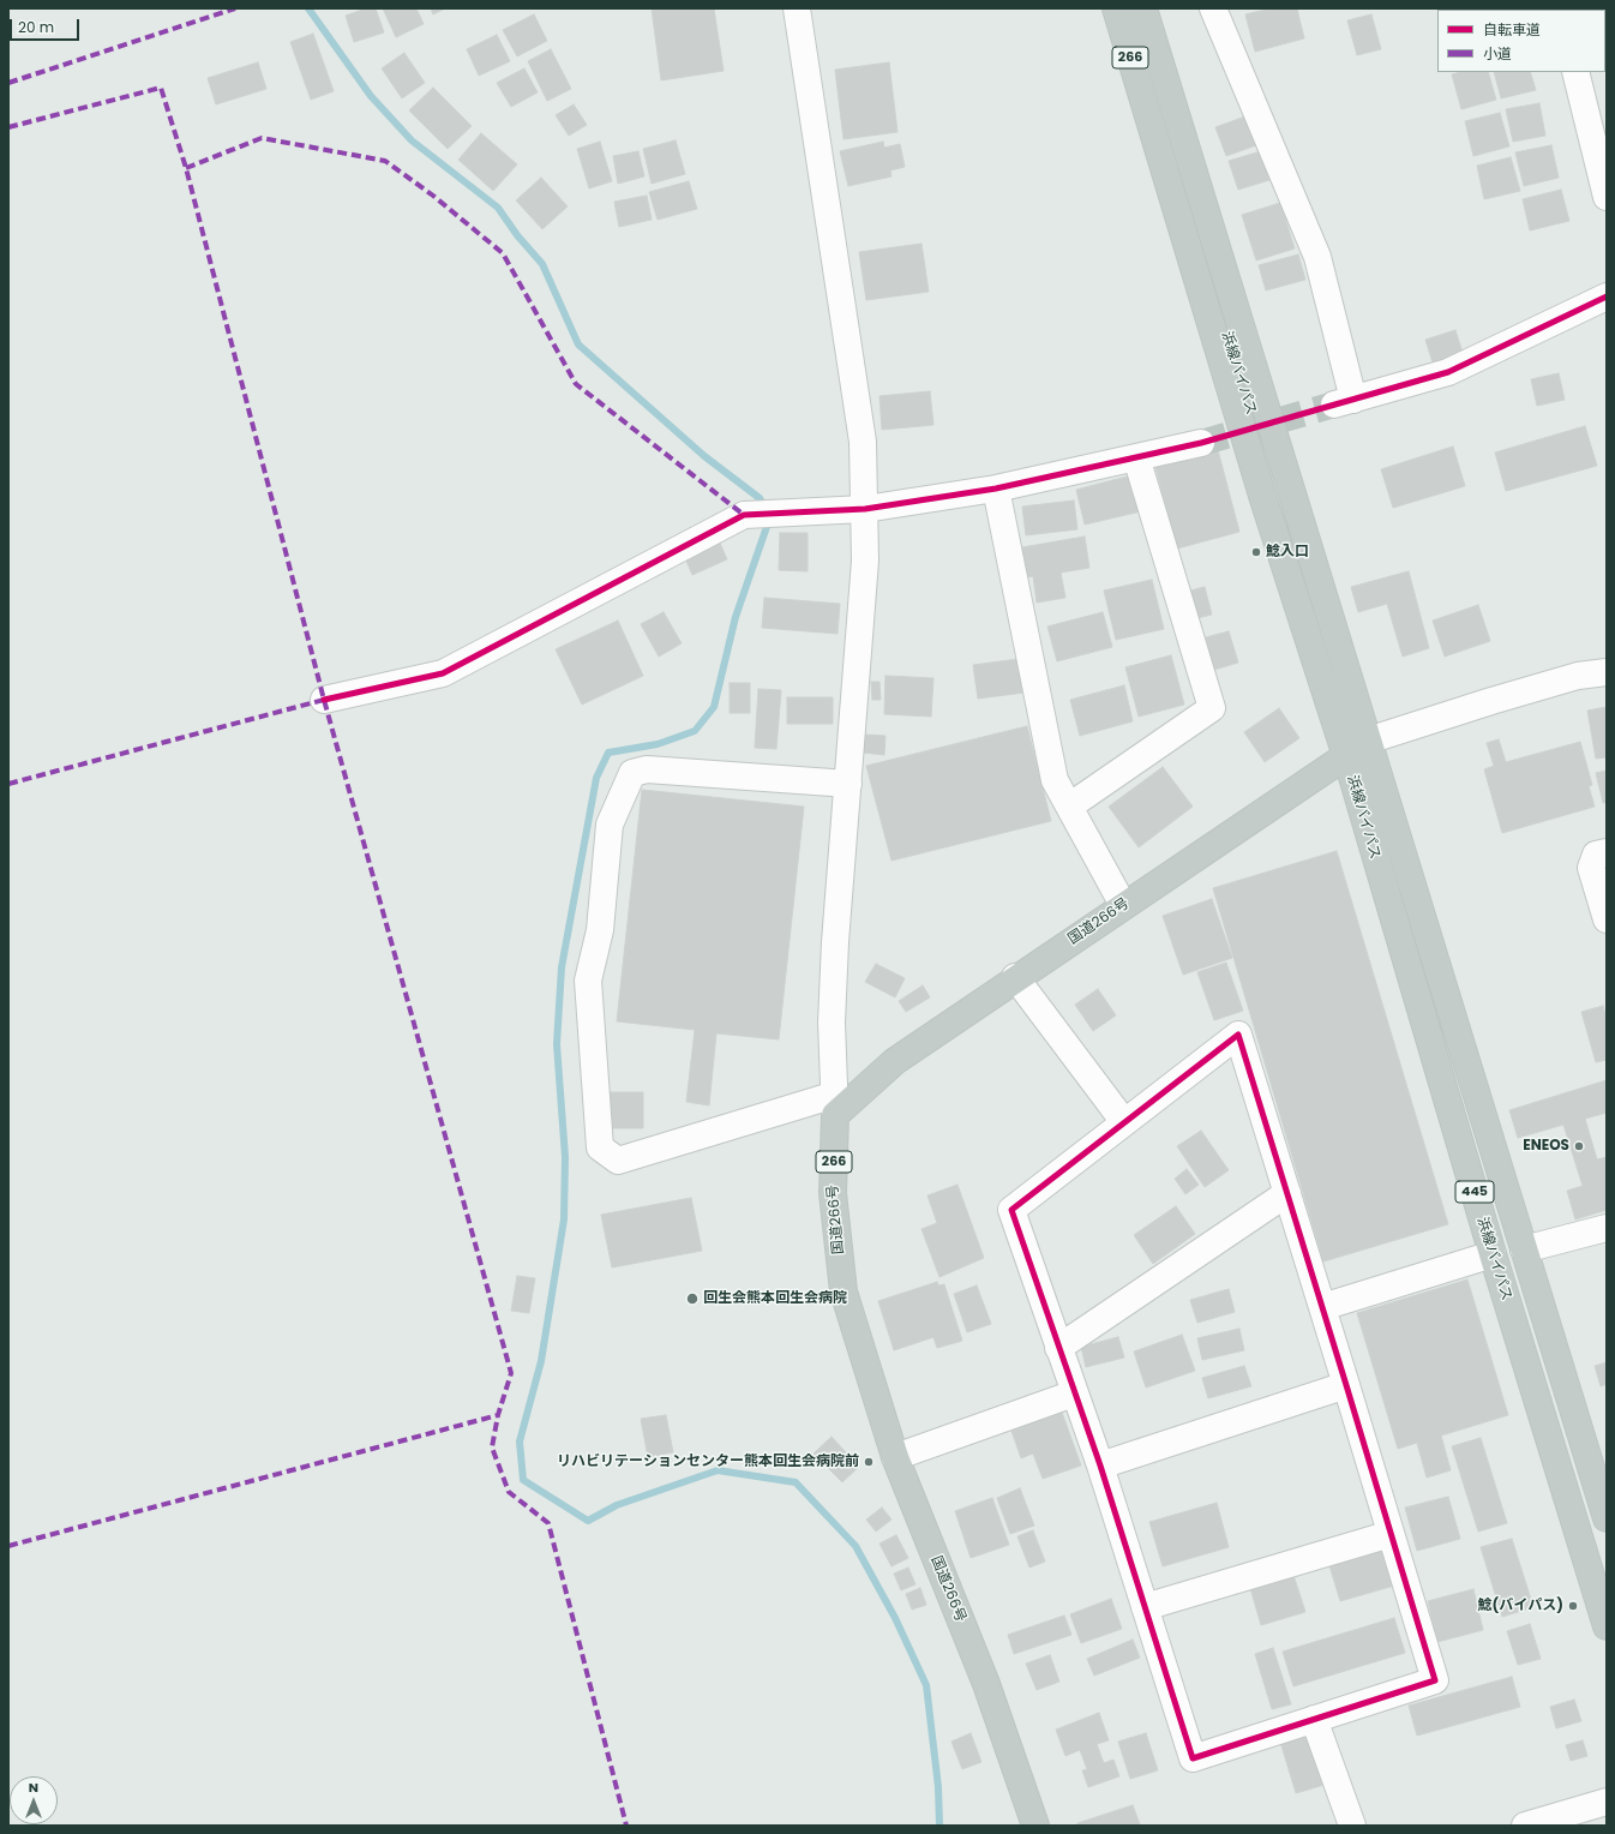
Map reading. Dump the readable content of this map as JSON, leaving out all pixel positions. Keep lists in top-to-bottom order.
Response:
{
  "streets": {
    "highway": [
      "266",
      "浜線バイパス",
      "国道266号",
      "445"
    ]
  },
  "crossings": [
    ["浜線バイパス", "国道266号"]
  ],
  "places": [
    "鯰入口",
    "ENEOS",
    "回生会熊本回生会病院",
    "リハビリテーションセンター熊本回生会病院前",
    "鯰(バイパス)"
  ],
  "legend": ["自転車道", "小道"],
  "scale_bar": "20 m",
  "north": "top"
}
